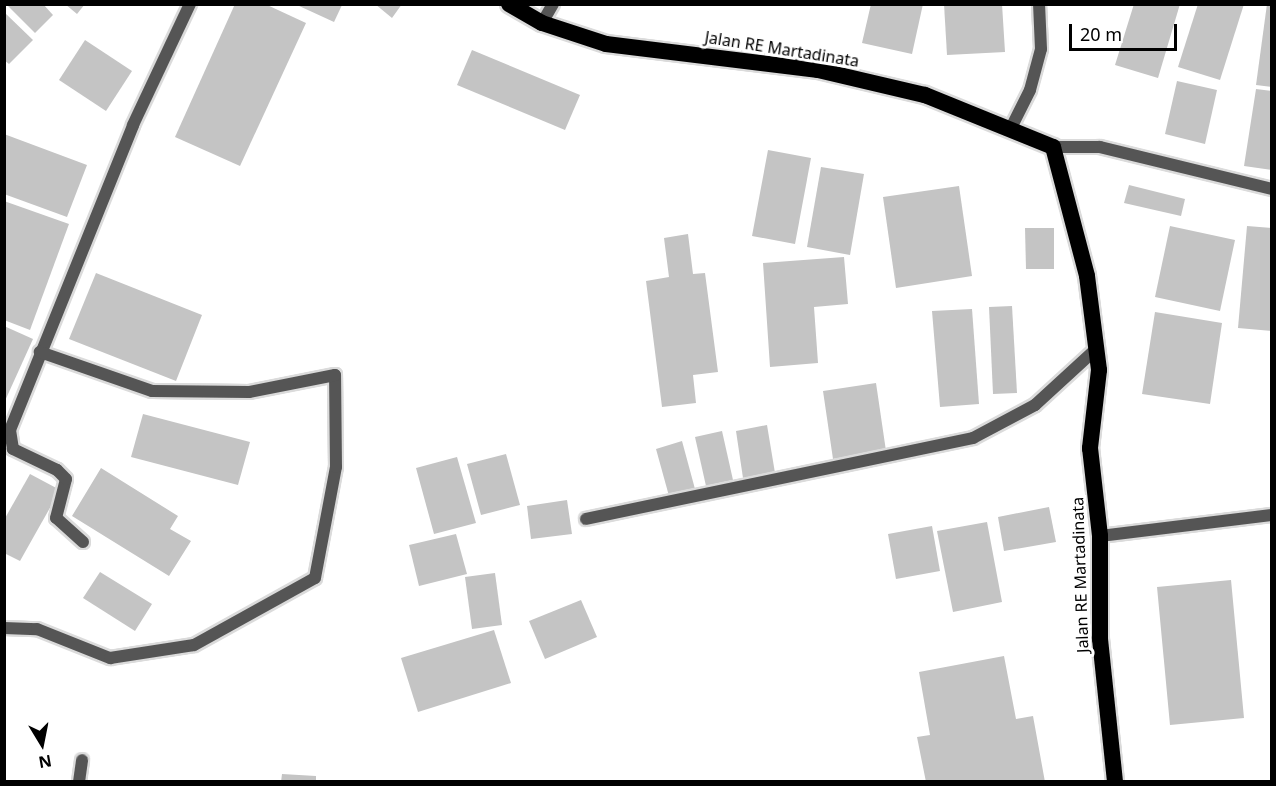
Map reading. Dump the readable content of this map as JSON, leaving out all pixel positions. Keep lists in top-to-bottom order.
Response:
{
  "streets": {
    "highway": ["Jalan RE Martadinata"]
  },
  "scale_bar": "20 m",
  "north": "bottom"
}
